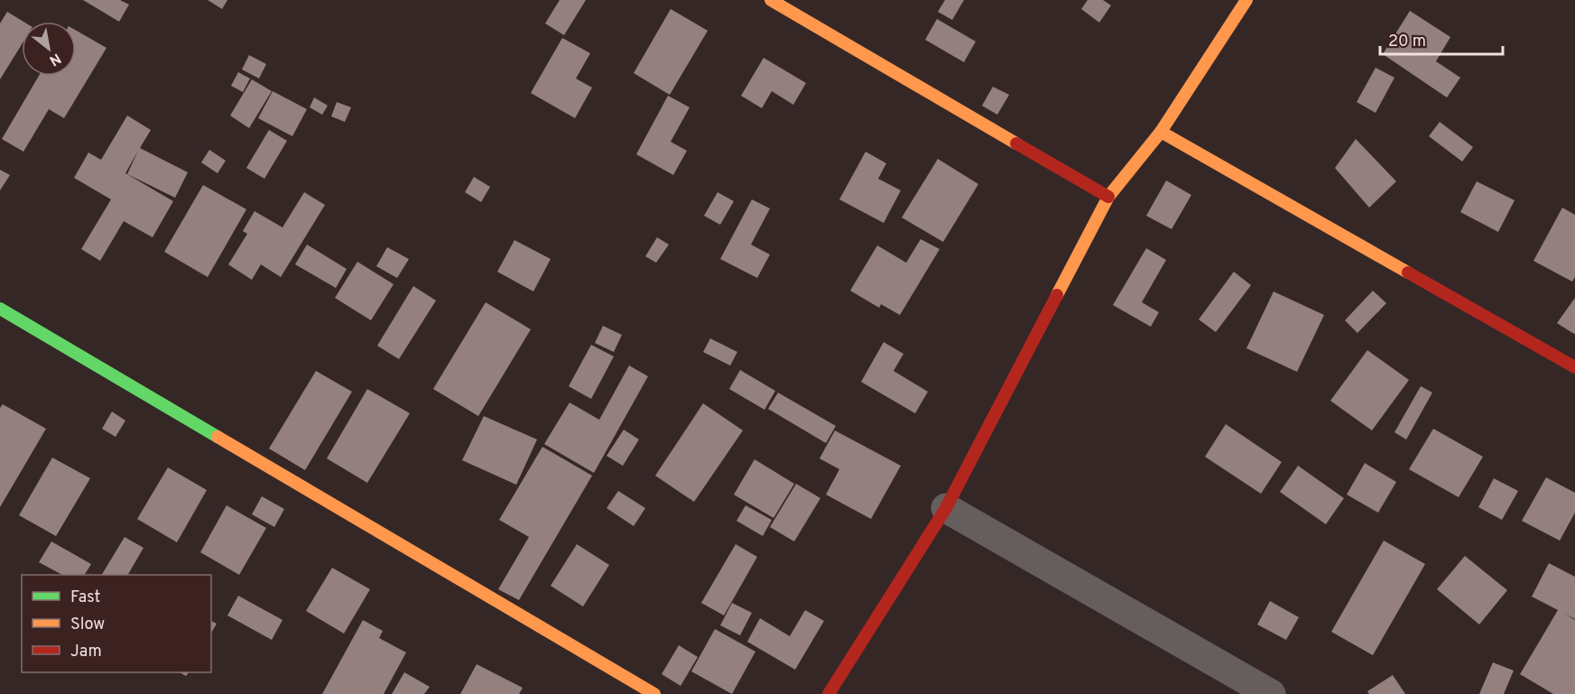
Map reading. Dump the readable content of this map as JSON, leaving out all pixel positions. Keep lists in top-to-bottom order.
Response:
{
  "legend": ["Fast", "Slow", "Jam"],
  "scale_bar": "20 m",
  "north": "bottom right"
}
